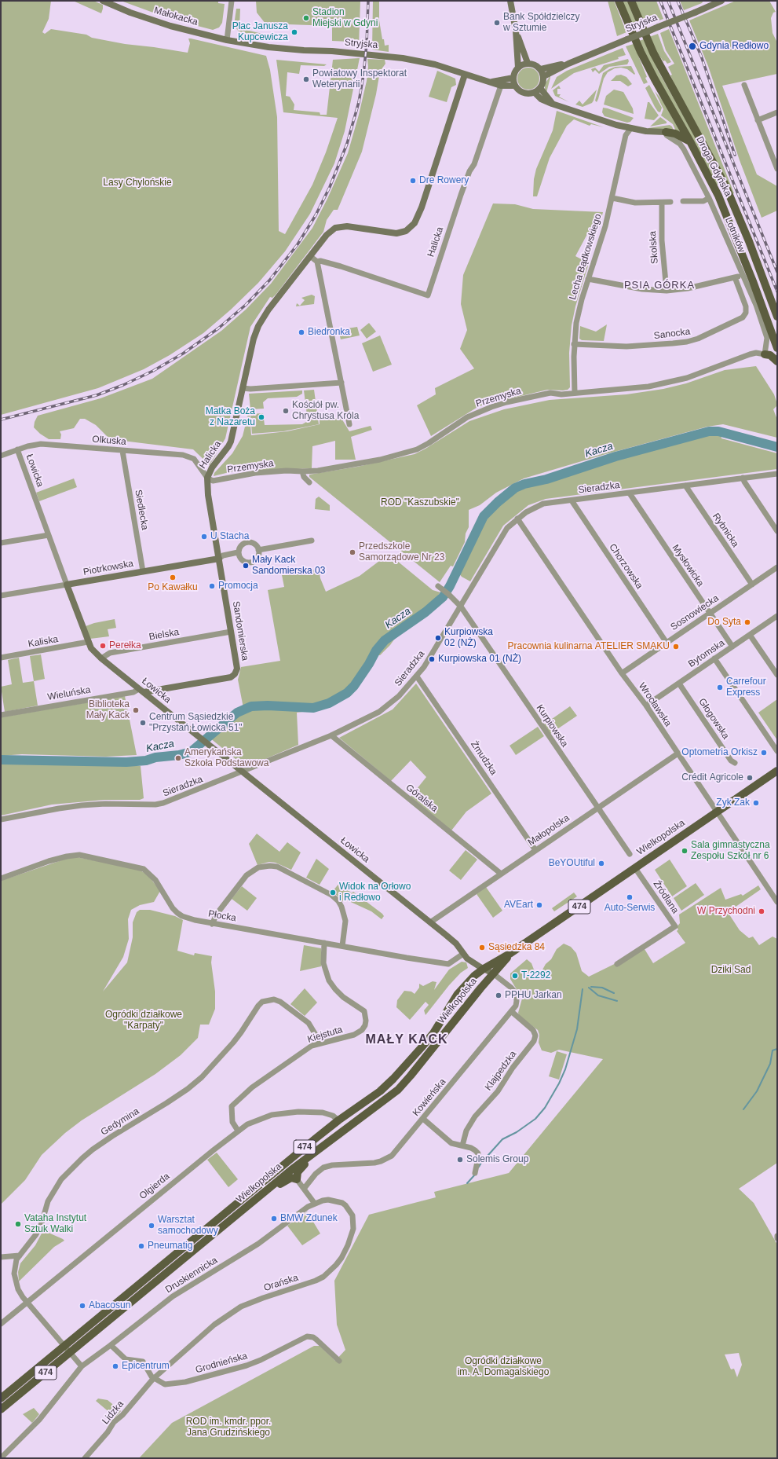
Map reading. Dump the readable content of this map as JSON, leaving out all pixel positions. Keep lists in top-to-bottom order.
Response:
{
  "streets": {
    "main road": ["Droga Gdyńska", "Wielkopolska", "474"],
    "street": [
      "Małokacka",
      "Stryjska",
      "Lotników",
      "Halicka",
      "Skolska",
      "Lecha Bądkowskiego",
      "Sanocka",
      "Przemyska",
      "Olkuska",
      "Łowicka",
      "Sieradzka",
      "Siedlecka",
      "Rybnicka",
      "Mysłowicka",
      "Chorzowska",
      "Piotrkowska",
      "Sosnowiecka",
      "Sandomierska",
      "Bielska",
      "Kaliska",
      "Bytomska",
      "Wieluńska",
      "Wrocławska",
      "Głogowska",
      "Kurpiowska",
      "Żmudzka",
      "Góralska",
      "Małopolska",
      "Źródlana",
      "Płocka",
      "Kiejstuta",
      "Kłajpedzka",
      "Kowieńska",
      "Gedymina",
      "Olgierda",
      "Druskiennicka",
      "Orańska",
      "Grodnieńska",
      "Lidzka"
    ]
  },
  "crossings": [
    ["Małokacka", "Stryjska"],
    ["Stryjska", "Halicka"],
    ["Lotników", "Przemyska"],
    ["Halicka", "Przemyska"],
    ["Halicka", "Olkuska"],
    ["Halicka", "Sandomierska"],
    ["Lecha Bądkowskiego", "Sanocka"],
    ["Lecha Bądkowskiego", "Przemyska"],
    ["Przemyska", "Olkuska"],
    ["Przemyska", "Sandomierska"],
    ["Olkuska", "Łowicka"],
    ["Olkuska", "Siedlecka"],
    ["Olkuska", "Sandomierska"],
    ["Łowicka", "Sieradzka"],
    ["Łowicka", "Piotrkowska"],
    ["Łowicka", "Bielska"],
    ["Łowicka", "Kaliska"],
    ["Łowicka", "Wieluńska"],
    ["Łowicka", "Małopolska"],
    ["Łowicka", "Wielkopolska"],
    ["Łowicka", "Płocka"],
    ["Łowicka", "Kowieńska"],
    ["Sieradzka", "Rybnicka"],
    ["Sieradzka", "Mysłowicka"],
    ["Sieradzka", "Chorzowska"],
    ["Sieradzka", "Wrocławska"],
    ["Sieradzka", "Kurpiowska"],
    ["Sieradzka", "Żmudzka"],
    ["Sieradzka", "Góralska"],
    ["Siedlecka", "Piotrkowska"],
    ["Rybnicka", "Sosnowiecka"],
    ["Mysłowicka", "Sosnowiecka"],
    ["Mysłowicka", "Bytomska"],
    ["Chorzowska", "Sosnowiecka"],
    ["Piotrkowska", "Sandomierska"],
    ["Sosnowiecka", "Wrocławska"],
    ["Sandomierska", "Bielska"],
    ["Sandomierska", "Wieluńska"],
    ["Bytomska", "Wrocławska"],
    ["Bytomska", "Głogowska"],
    ["Wrocławska", "Małopolska"],
    ["Wrocławska", "Wielkopolska"],
    ["Kurpiowska", "Małopolska"],
    ["Żmudzka", "Małopolska"],
    ["Góralska", "Małopolska"],
    ["Wielkopolska", "Źródlana"],
    ["Wielkopolska", "Kowieńska"],
    ["Wielkopolska", "Gedymina"],
    ["Wielkopolska", "Olgierda"],
    ["Płocka", "Kiejstuta"],
    ["Kiejstuta", "Gedymina"],
    ["Kiejstuta", "Olgierda"],
    ["Kłajpedzka", "Kowieńska"],
    ["Gedymina", "Olgierda"],
    ["Druskiennicka", "Orańska"],
    ["Orańska", "Grodnieńska"],
    ["Orańska", "Lidzka"],
    ["Grodnieńska", "Lidzka"]
  ],
  "districts": ["PSIA GÓRKA", "MAŁY KACK"],
  "water": ["Kacza"],
  "parks": [
    "Lasy Chylońskie",
    "ROD \"Kaszubskie\"",
    "Dziki Sad",
    "Ogródki działkowe \"Karpaty\"",
    "Ogródki działkowe im. A. Domagalskiego",
    "ROD im. kmdr. ppor. Jana Grudzińskiego"
  ],
  "places": [
    "Stadion Miejski w Gdyni",
    "Bank Spółdzielczy w Sztumie",
    "Plac Janusza Kupcewicza",
    "Gdynia Redłowo",
    "Powiatowy Inspektorat Weterynarii",
    "Dre Rowery",
    "Biedronka",
    "Kościół pw. Chrystusa Króla",
    "Matka Boża z Nazaretu",
    "U Stacha",
    "Przedszkole Samorządowe Nr 23",
    "Mały Kack Sandomierska 03",
    "Po Kawałku",
    "Promocja",
    "Do Syta",
    "Kurpiowska 02 (NŻ)",
    "Perełka",
    "Pracownia kulinarna ATELIER SMAKU",
    "Kurpiowska 01 (NŻ)",
    "Carrefour Express",
    "Biblioteka Mały Kack",
    "Centrum Sąsiedzkie \"Przystań Łowicka 51\"",
    "Optometria Orkisz",
    "Amerykańska Szkoła Podstawowa",
    "Crédit Agricole",
    "Zyk Zak",
    "Sala gimnastyczna Zespołu Szkół nr 6",
    "BeYOUtiful",
    "Widok na Orłowo i Redłowo",
    "Auto-Serwis",
    "AVEart",
    "W Przychodni",
    "Sąsiedzka 84",
    "T-2292",
    "PPHU Jarkan",
    "Solemis Group",
    "BMW Zdunek",
    "Vataha Instytut Sztuk Walki",
    "Warsztat samochodowy",
    "Pneumatig",
    "Abacosun",
    "Epicentrum"
  ]
}
